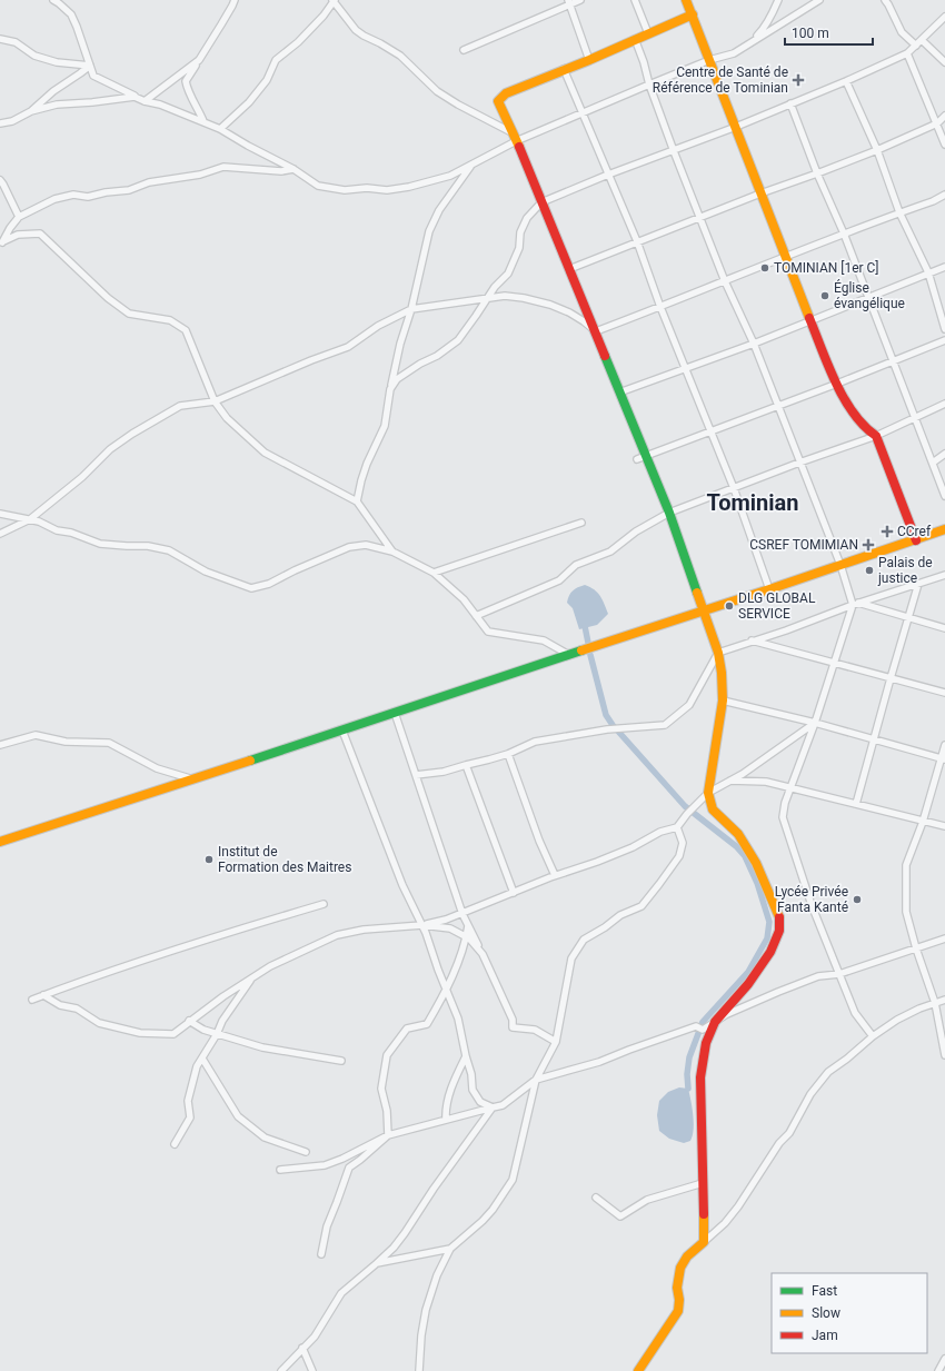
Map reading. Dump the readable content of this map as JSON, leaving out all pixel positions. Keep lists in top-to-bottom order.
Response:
{
  "districts": ["Tominian"],
  "places": {
    "health": ["Centre de Santé de Référence de Tominian", "CCref", "CSREF TOMIMIAN"],
    "other": [
      "TOMINIAN [1er C]",
      "Église évangélique",
      "Palais de justice",
      "DLG GLOBAL SERVICE",
      "Institut de Formation des Maitres",
      "Lycée Privée Fanta Kanté"
    ]
  },
  "legend": ["Fast", "Slow", "Jam"],
  "scale_bar": "100 m"
}
